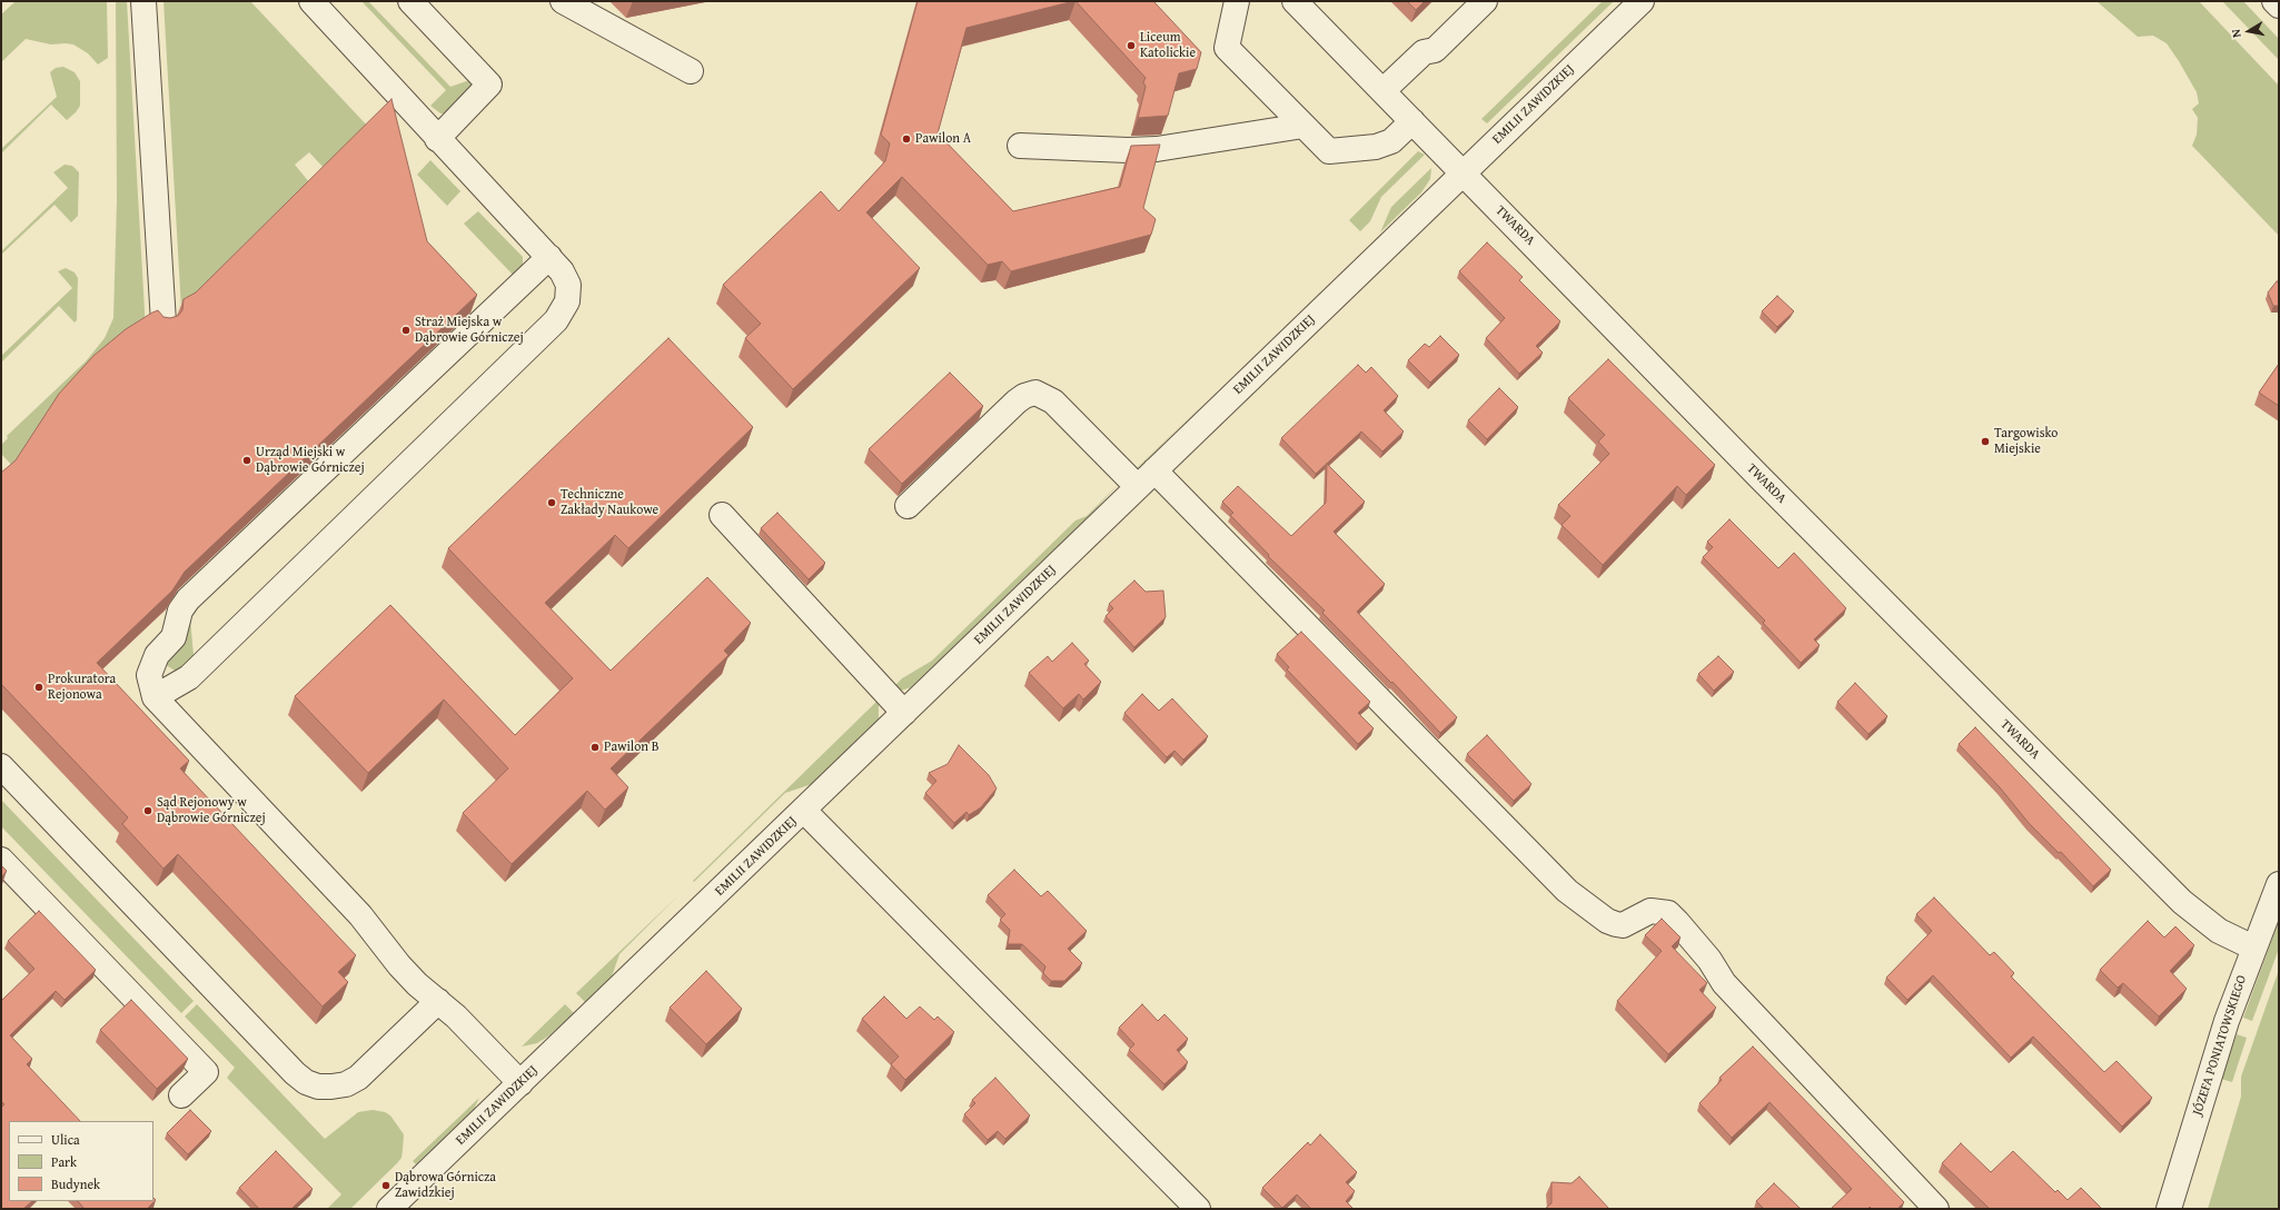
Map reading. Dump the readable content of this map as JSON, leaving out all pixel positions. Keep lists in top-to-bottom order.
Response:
{
  "streets": {
    "street": ["EMILII ZAWIDZKIEJ", "TWARDA", "JÓZEFA PONIATOWSKIEGO"]
  },
  "crossings": [
    ["EMILII ZAWIDZKIEJ", "TWARDA"],
    ["TWARDA", "JÓZEFA PONIATOWSKIEGO"]
  ],
  "places": [
    "Liceum Katolickie",
    "Pawilon A",
    "Straż Miejska w Dąbrowie Górniczej",
    "Targowisko Miejskie",
    "Urząd Miejski w Dąbrowie Górniczej",
    "Techniczne Zakłady Naukowe",
    "Prokuratora Rejonowa",
    "Pawilon B",
    "Sąd Rejonowy w Dąbrowie Górniczej",
    "Dąbrowa Górnicza Zawidzkiej"
  ],
  "legend": ["Ulica", "Park", "Budynek"],
  "north": "left"
}
